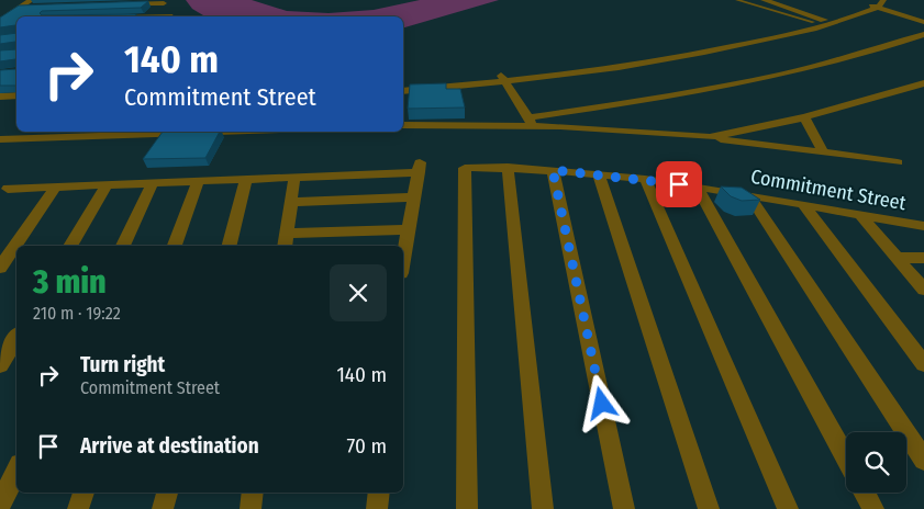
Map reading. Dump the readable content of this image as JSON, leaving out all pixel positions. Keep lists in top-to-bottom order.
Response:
{
  "streets": {
    "street": ["Commitment Street"]
  },
  "page": {
    "turn": ["140 m", "Commitment Street"],
    "heading": ["3 min", "210 m · 19:22"],
    "list": [
      {
        "name": "Turn right",
        "note": "Commitment Street",
        "value": "140 m"
      },
      {
        "name": "Arrive at destination",
        "value": "70 m"
      }
    ]
  }
}
